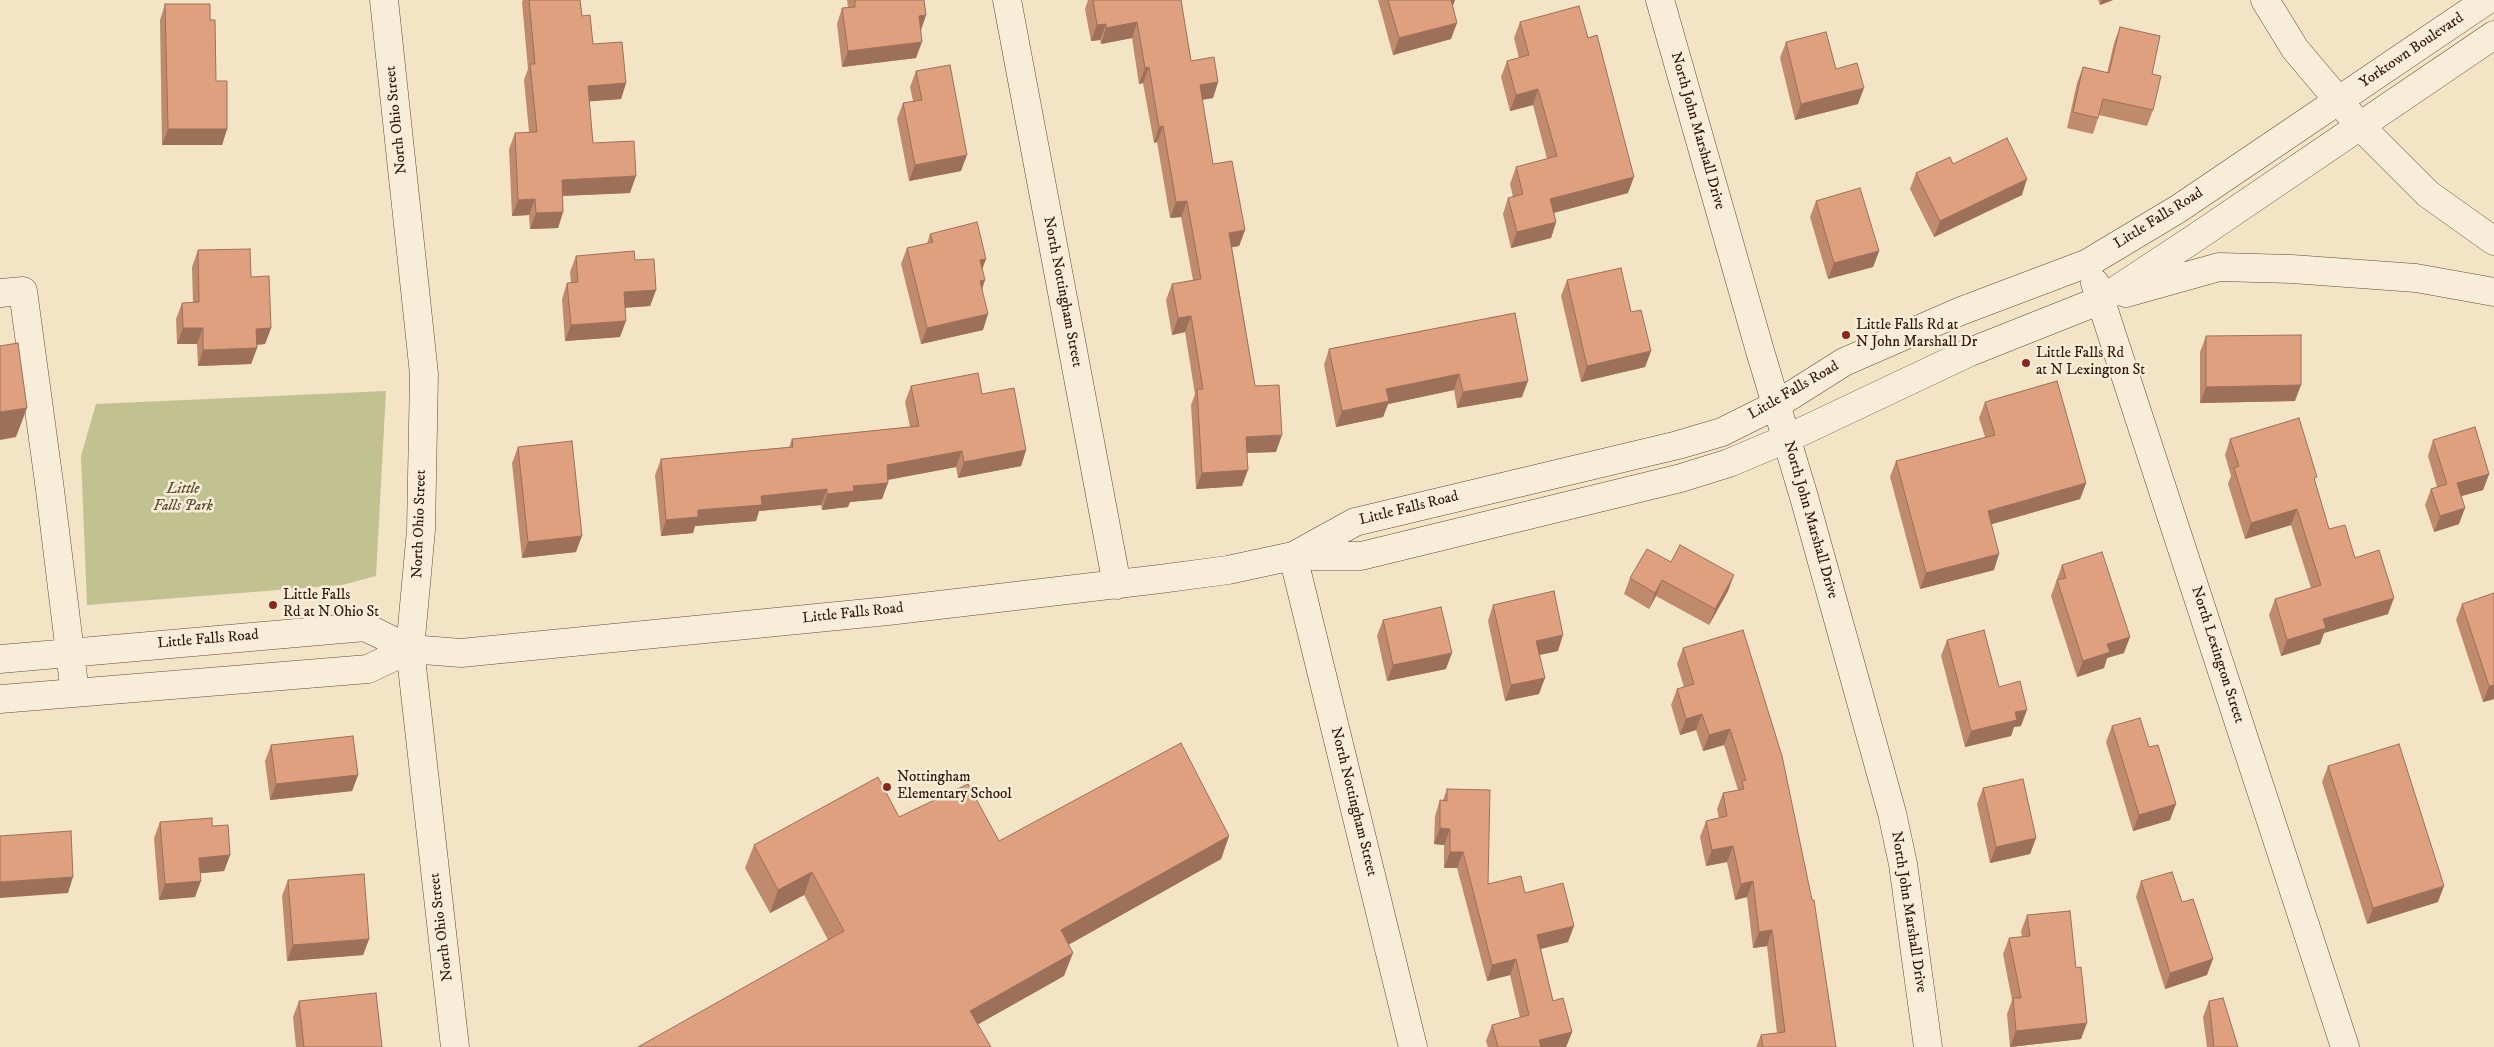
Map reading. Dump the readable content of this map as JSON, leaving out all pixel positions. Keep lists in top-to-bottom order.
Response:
{
  "streets": {
    "street": [
      "Yorktown Boulevard",
      "North Ohio Street",
      "North John Marshall Drive",
      "Little Falls Road",
      "North Nottingham Street",
      "North Lexington Street"
    ]
  },
  "crossings": [
    ["Yorktown Boulevard", "Little Falls Road"],
    ["North Ohio Street", "Little Falls Road"],
    ["North John Marshall Drive", "Little Falls Road"],
    ["Little Falls Road", "North Nottingham Street"],
    ["Little Falls Road", "North Lexington Street"]
  ],
  "parks": ["Little Falls Park"],
  "places": [
    "Little Falls Rd at N John Marshall Dr",
    "Little Falls Rd at N Lexington St",
    "Little Falls Rd at N Ohio St",
    "Nottingham Elementary School"
  ]
}
